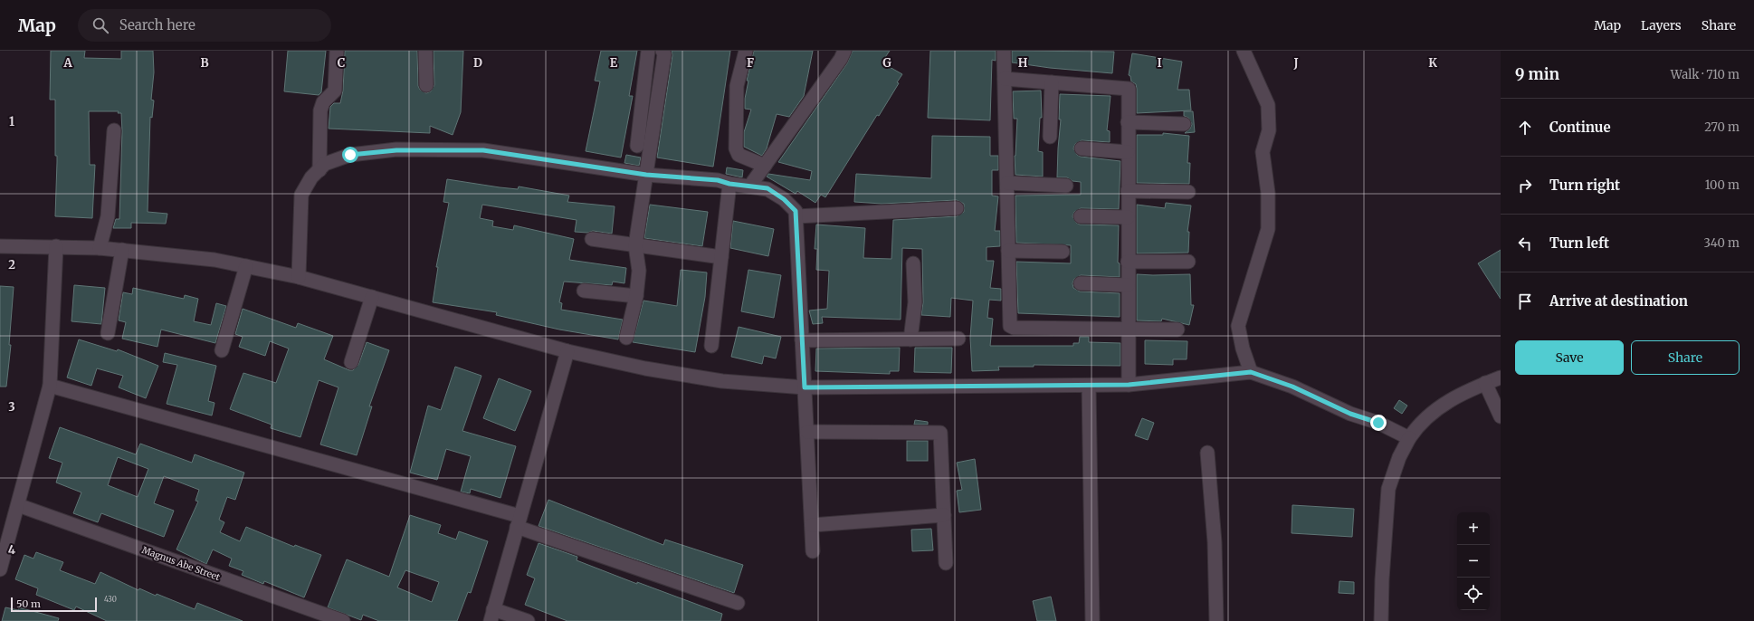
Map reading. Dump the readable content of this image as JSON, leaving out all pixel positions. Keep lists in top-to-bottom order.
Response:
{
  "streets": {
    "street": ["Magnus Abe Street"]
  },
  "house_numbers": ["430"],
  "scale_bar": "50 m",
  "page": {
    "header": "Map",
    "search": "Search here",
    "nav": ["Map", "Layers", "Share"],
    "heading": ["9 min", "Walk · 710 m"],
    "list": [
      ["Continue", "270 m"],
      ["Turn right", "100 m"],
      ["Turn left", "340 m"],
      "Arrive at destination"
    ],
    "buttons": ["Save", "Share"],
    "map_buttons": ["+", "−"],
    "scale": "50 m"
  },
  "grid": {
    "columns": [
      "A",
      "B",
      "C",
      "D",
      "E",
      "F",
      "G",
      "H",
      "I",
      "J",
      "K"
    ],
    "rows": [
      "1",
      "2",
      "3",
      "4"
    ]
  }
}
